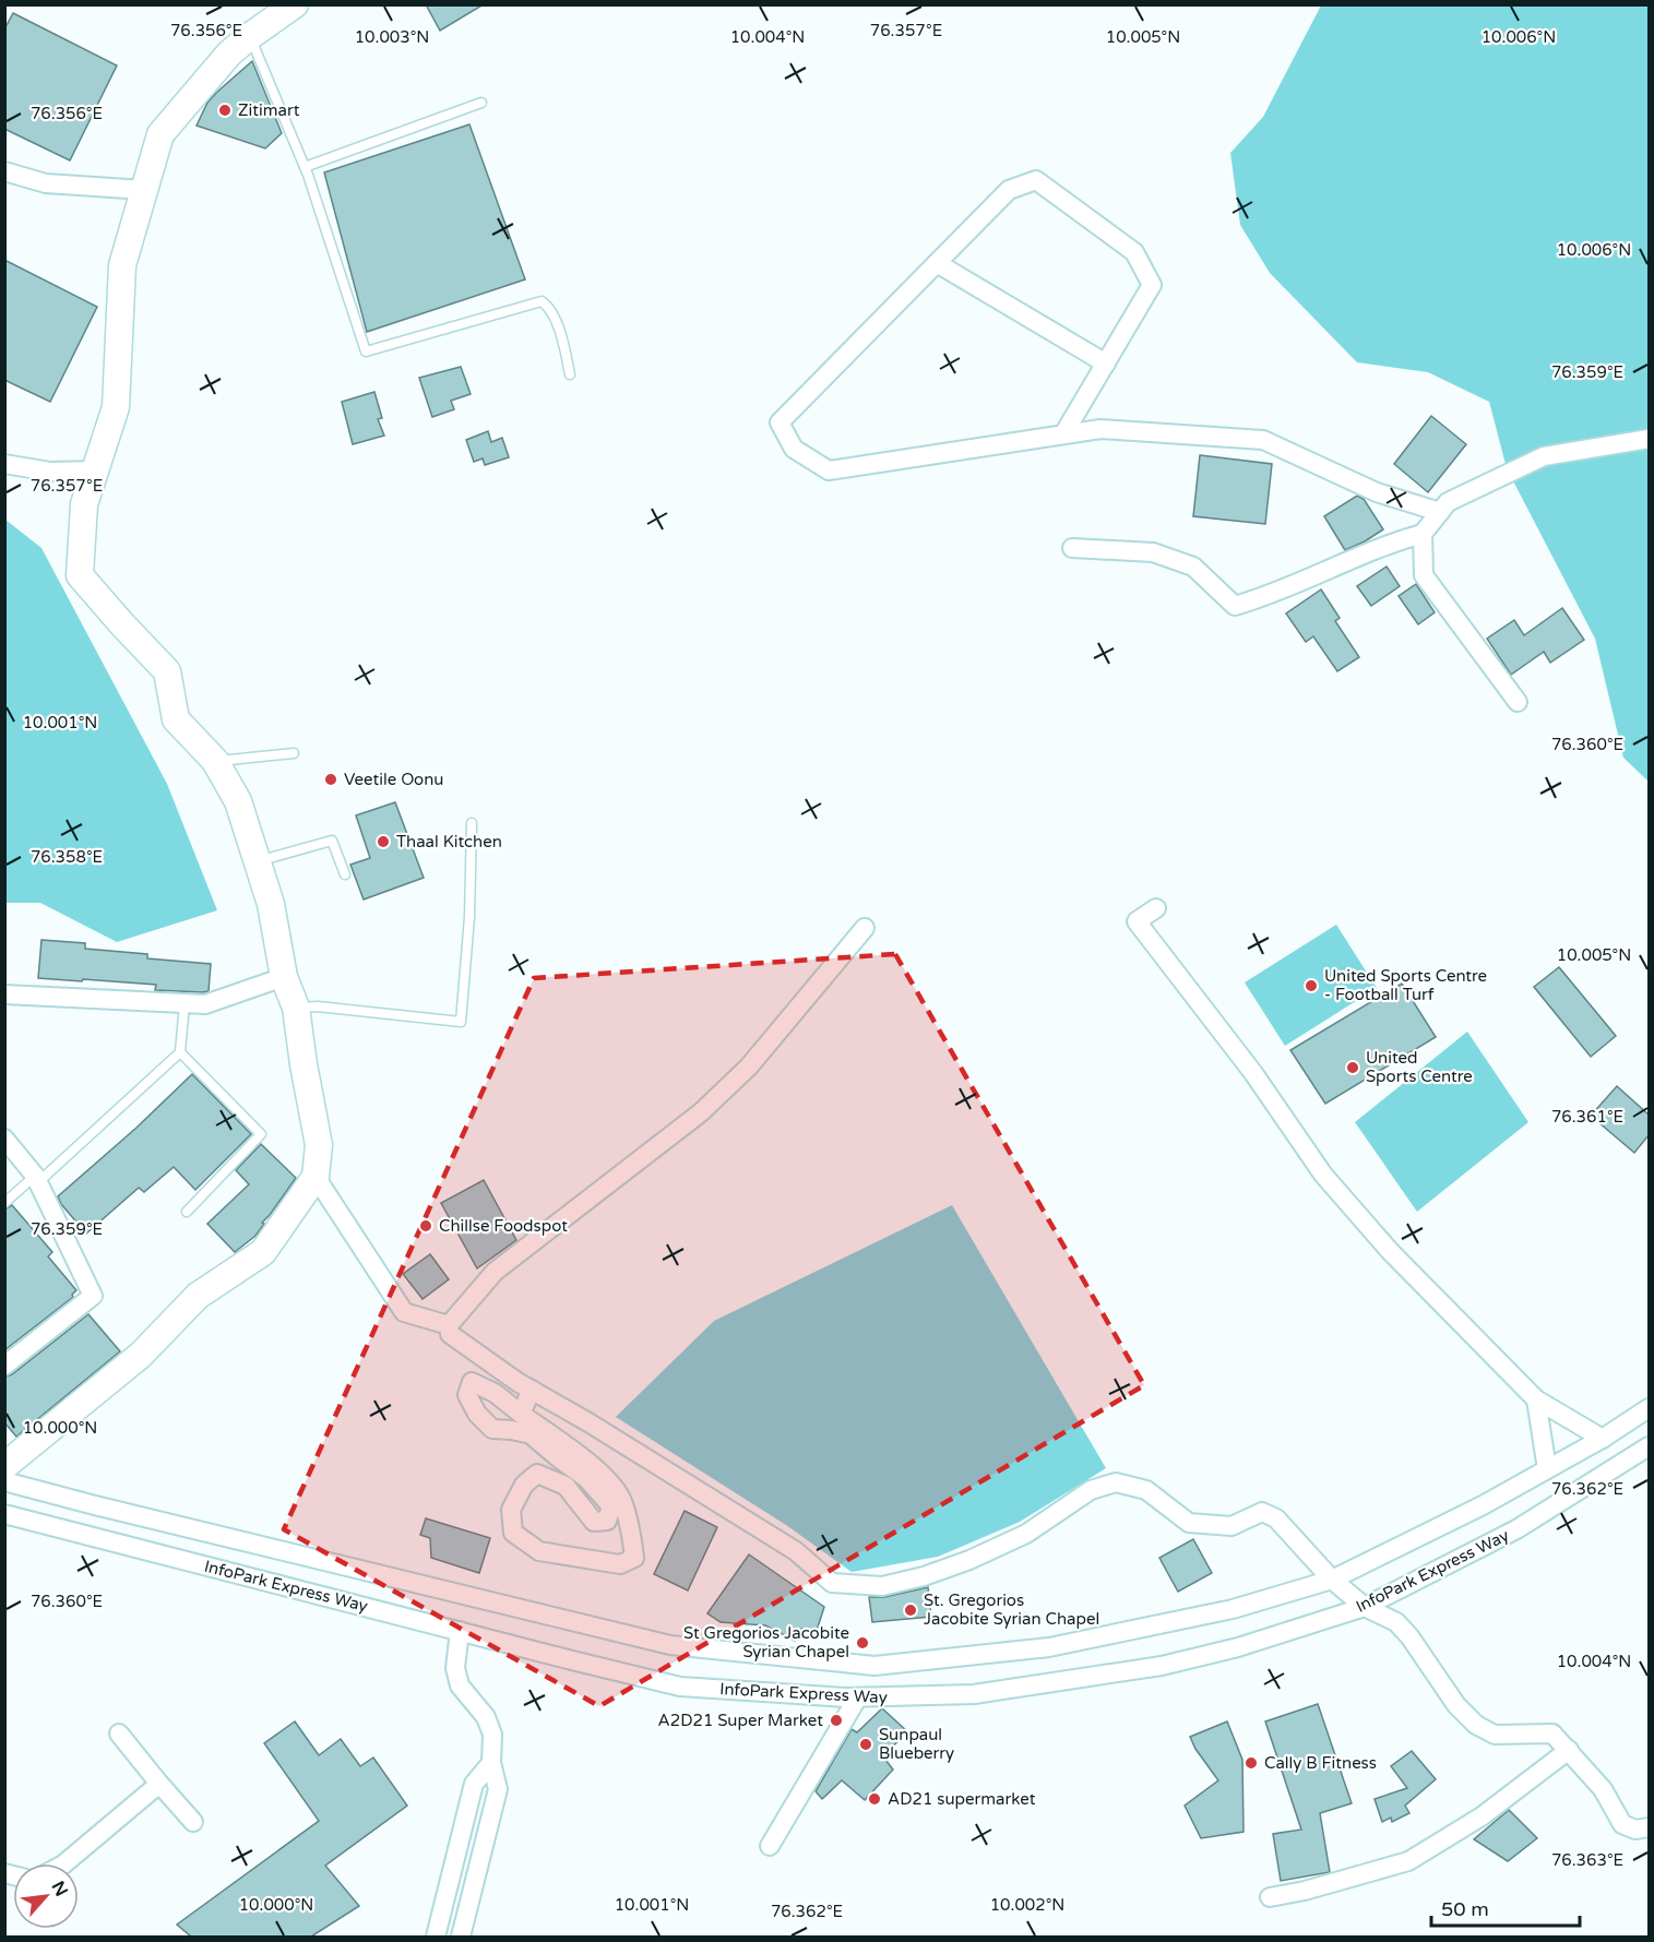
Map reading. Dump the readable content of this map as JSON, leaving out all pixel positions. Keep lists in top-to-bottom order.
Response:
{
  "streets": {
    "street": ["InfoPark Express Way"]
  },
  "places": [
    "Zitimart",
    "Veetile Oonu",
    "Thaal Kitchen",
    "United Sports Centre - Football Turf",
    "United Sports Centre",
    "Chillse Foodspot",
    "St. Gregorios Jacobite Syrian Chapel",
    "St Gregorios Jacobite Syrian Chapel",
    "A2D21 Super Market",
    "Sunpaul Blueberry",
    "Cally B Fitness",
    "AD21 supermarket"
  ],
  "scale_bar": "50 m",
  "north": "top right",
  "coordinates": [
    "76.356°E",
    "76.357°E",
    "10.003°N",
    "10.004°N",
    "10.005°N",
    "10.006°N",
    "76.359°E",
    "10.001°N",
    "76.360°E",
    "76.358°E",
    "76.361°E",
    "10.000°N",
    "76.362°E",
    "76.363°E",
    "10.002°N"
  ]
}
